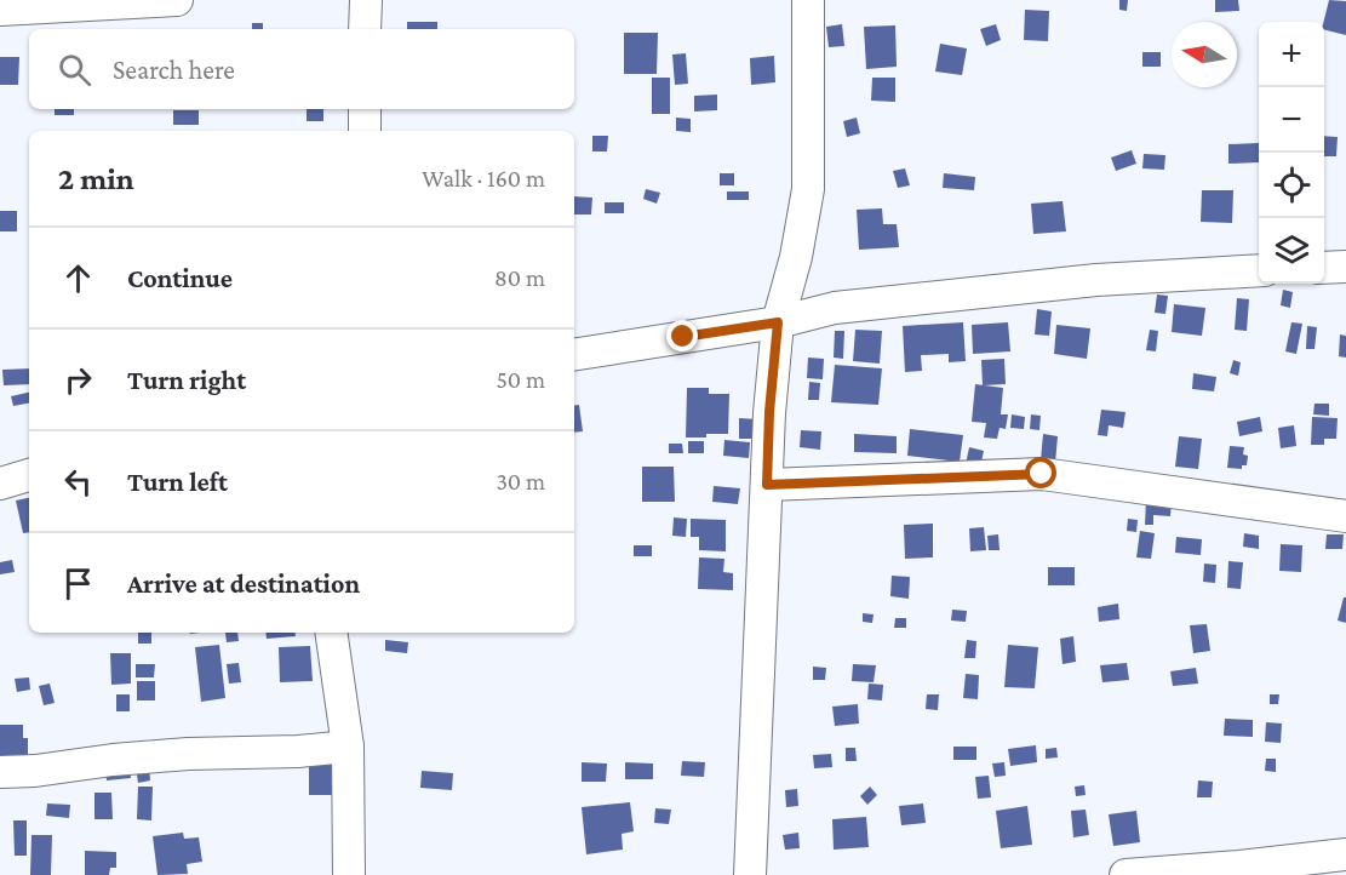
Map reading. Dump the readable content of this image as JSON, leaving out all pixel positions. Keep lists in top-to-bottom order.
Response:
{
  "north": "left",
  "page": {
    "map_buttons": ["+", "−"],
    "search": "Search here",
    "heading": ["2 min", "Walk · 160 m"],
    "list": [
      ["Continue", "80 m"],
      ["Turn right", "50 m"],
      ["Turn left", "30 m"],
      "Arrive at destination"
    ]
  }
}
